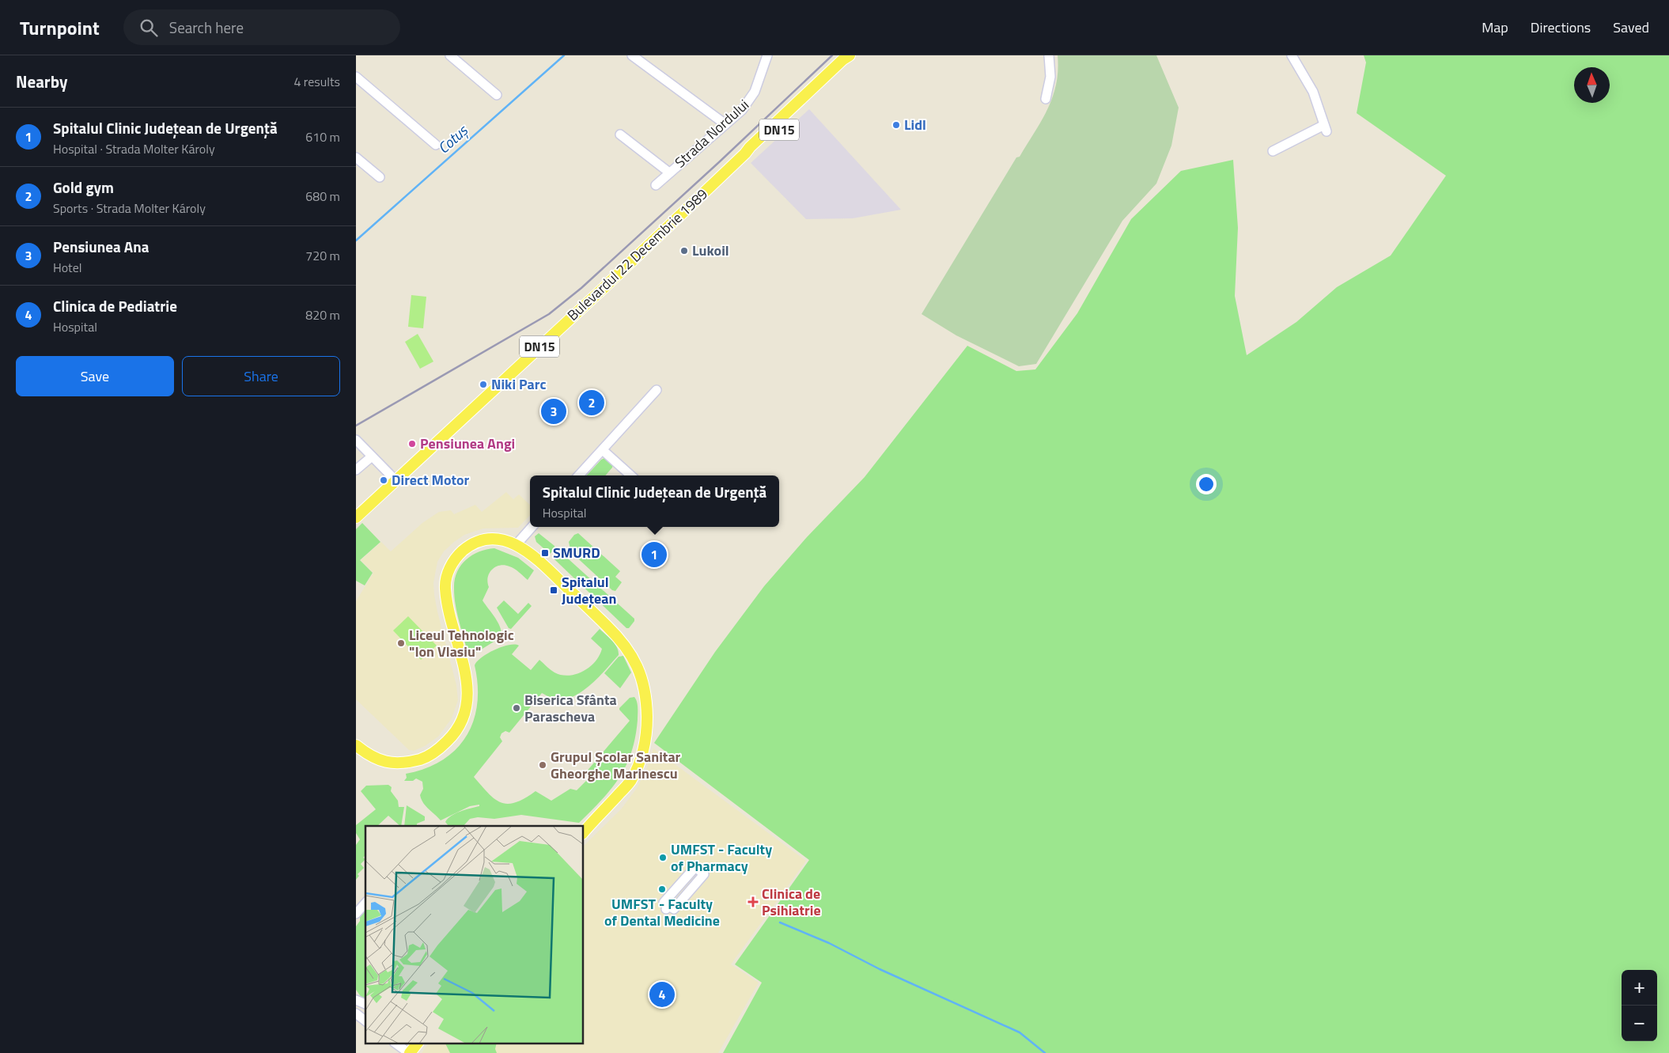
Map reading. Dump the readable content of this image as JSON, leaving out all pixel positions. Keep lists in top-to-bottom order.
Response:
{
  "streets": {
    "main road": ["DN15", "Bulevardul 22 Decembrie 1989"],
    "street": ["Strada Nordului"]
  },
  "water": ["Cotuș"],
  "places": {
    "other": [
      "Lidl",
      "Lukoil",
      "Niki Parc",
      "Pensiunea Angi",
      "Direct Motor",
      "Liceul Tehnologic \"Ion Vlasiu\"",
      "Biserica Sfânta Parascheva",
      "Grupul Școlar Sanitar Gheorghe Marinescu",
      "UMFST - Faculty of Pharmacy",
      "UMFST - Faculty of Dental Medicine"
    ],
    "transit": ["SMURD", "Spitalul Județean"],
    "health": ["Clinica de Psihiatrie"]
  },
  "north": "top",
  "page": {
    "header": "Turnpoint",
    "search": "Search here",
    "nav": ["Map", "Directions", "Saved"],
    "heading": ["Nearby", "4 results"],
    "list": [
      {
        "mark": "1",
        "name": "Spitalul Clinic Județean de Urgență",
        "note": "Hospital · Strada Molter Károly",
        "value": "610 m"
      },
      {
        "mark": "2",
        "name": "Gold gym",
        "note": "Sports · Strada Molter Károly",
        "value": "680 m"
      },
      {
        "mark": "3",
        "name": "Pensiunea Ana",
        "note": "Hotel",
        "value": "720 m"
      },
      {
        "mark": "4",
        "name": "Clinica de Pediatrie",
        "note": "Hospital",
        "value": "820 m"
      }
    ],
    "buttons": ["Save", "Share"],
    "pins": [
      "2",
      "3",
      "1",
      "4"
    ],
    "popup": ["Spitalul Clinic Județean de Urgență", "Hospital"],
    "map_buttons": ["+", "−"]
  }
}
